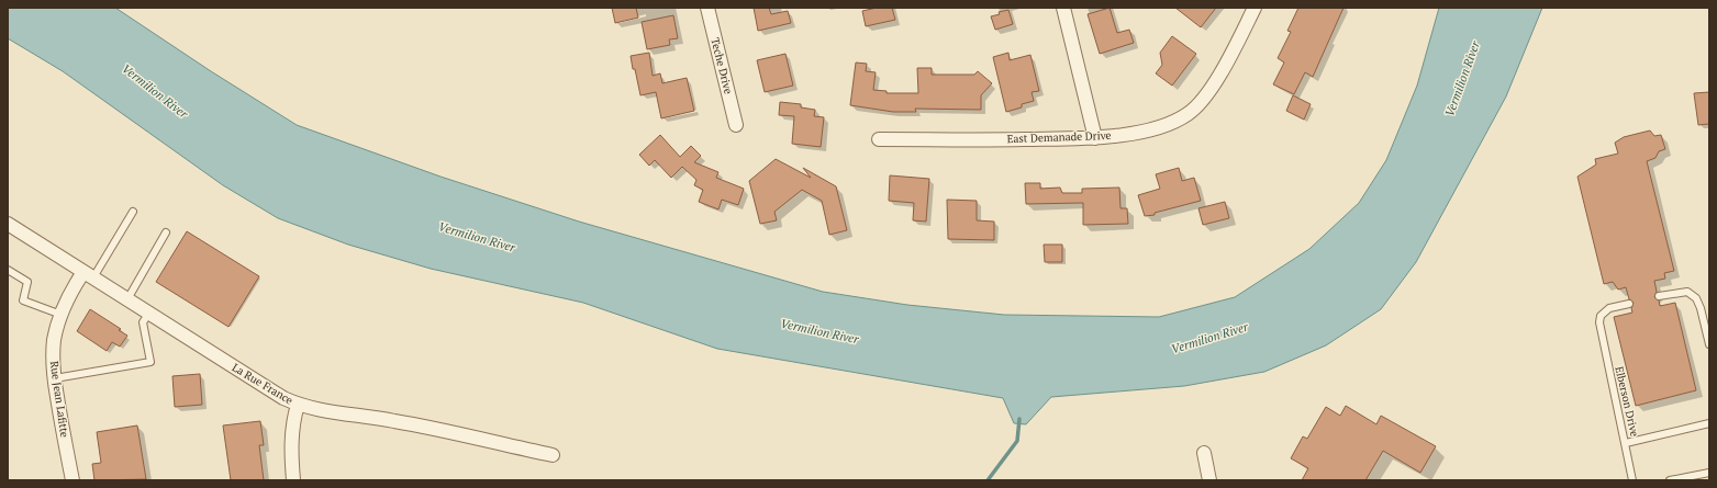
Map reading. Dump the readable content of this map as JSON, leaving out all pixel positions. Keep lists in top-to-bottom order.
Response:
{
  "streets": {
    "street": [
      "Teche Drive",
      "East Demanade Drive",
      "La Rue France",
      "Rue Jean Lafitte"
    ],
    "lane": ["Elberson Drive"]
  },
  "crossings": [
    ["La Rue France", "Rue Jean Lafitte"]
  ],
  "water": ["Vermilion River"]
}
